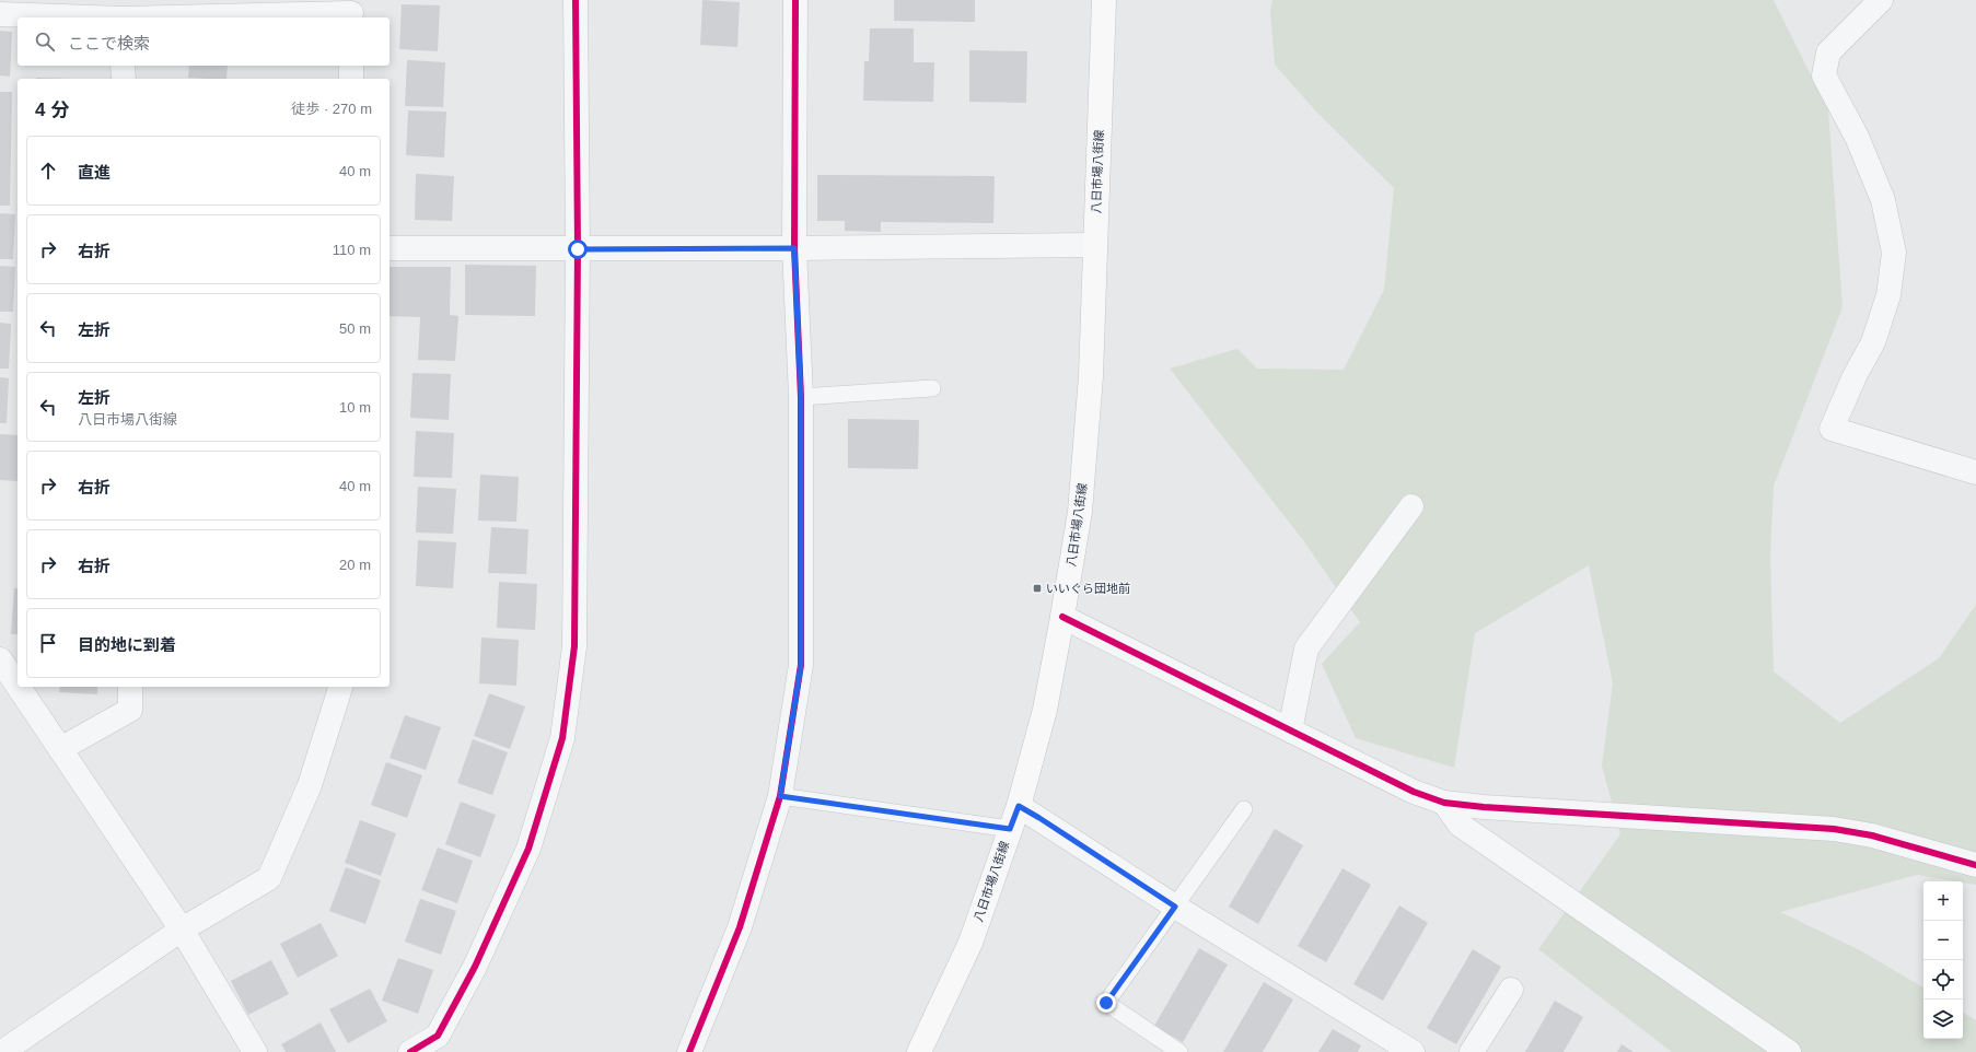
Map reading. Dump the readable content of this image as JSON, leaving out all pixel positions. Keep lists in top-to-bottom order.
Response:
{
  "streets": {
    "main road": ["八日市場八街線"]
  },
  "places": {
    "transit": ["いいぐら団地前"]
  },
  "page": {
    "search": "ここで検索",
    "heading": ["4 分", "徒歩 · 270 m"],
    "list": [
      ["直進", "40 m"],
      ["右折", "110 m"],
      ["左折", "50 m"],
      ["左折", "八日市場八街線", "10 m"],
      ["右折", "40 m"],
      ["右折", "20 m"],
      "目的地に到着"
    ],
    "map_buttons": ["+", "−"]
  }
}
